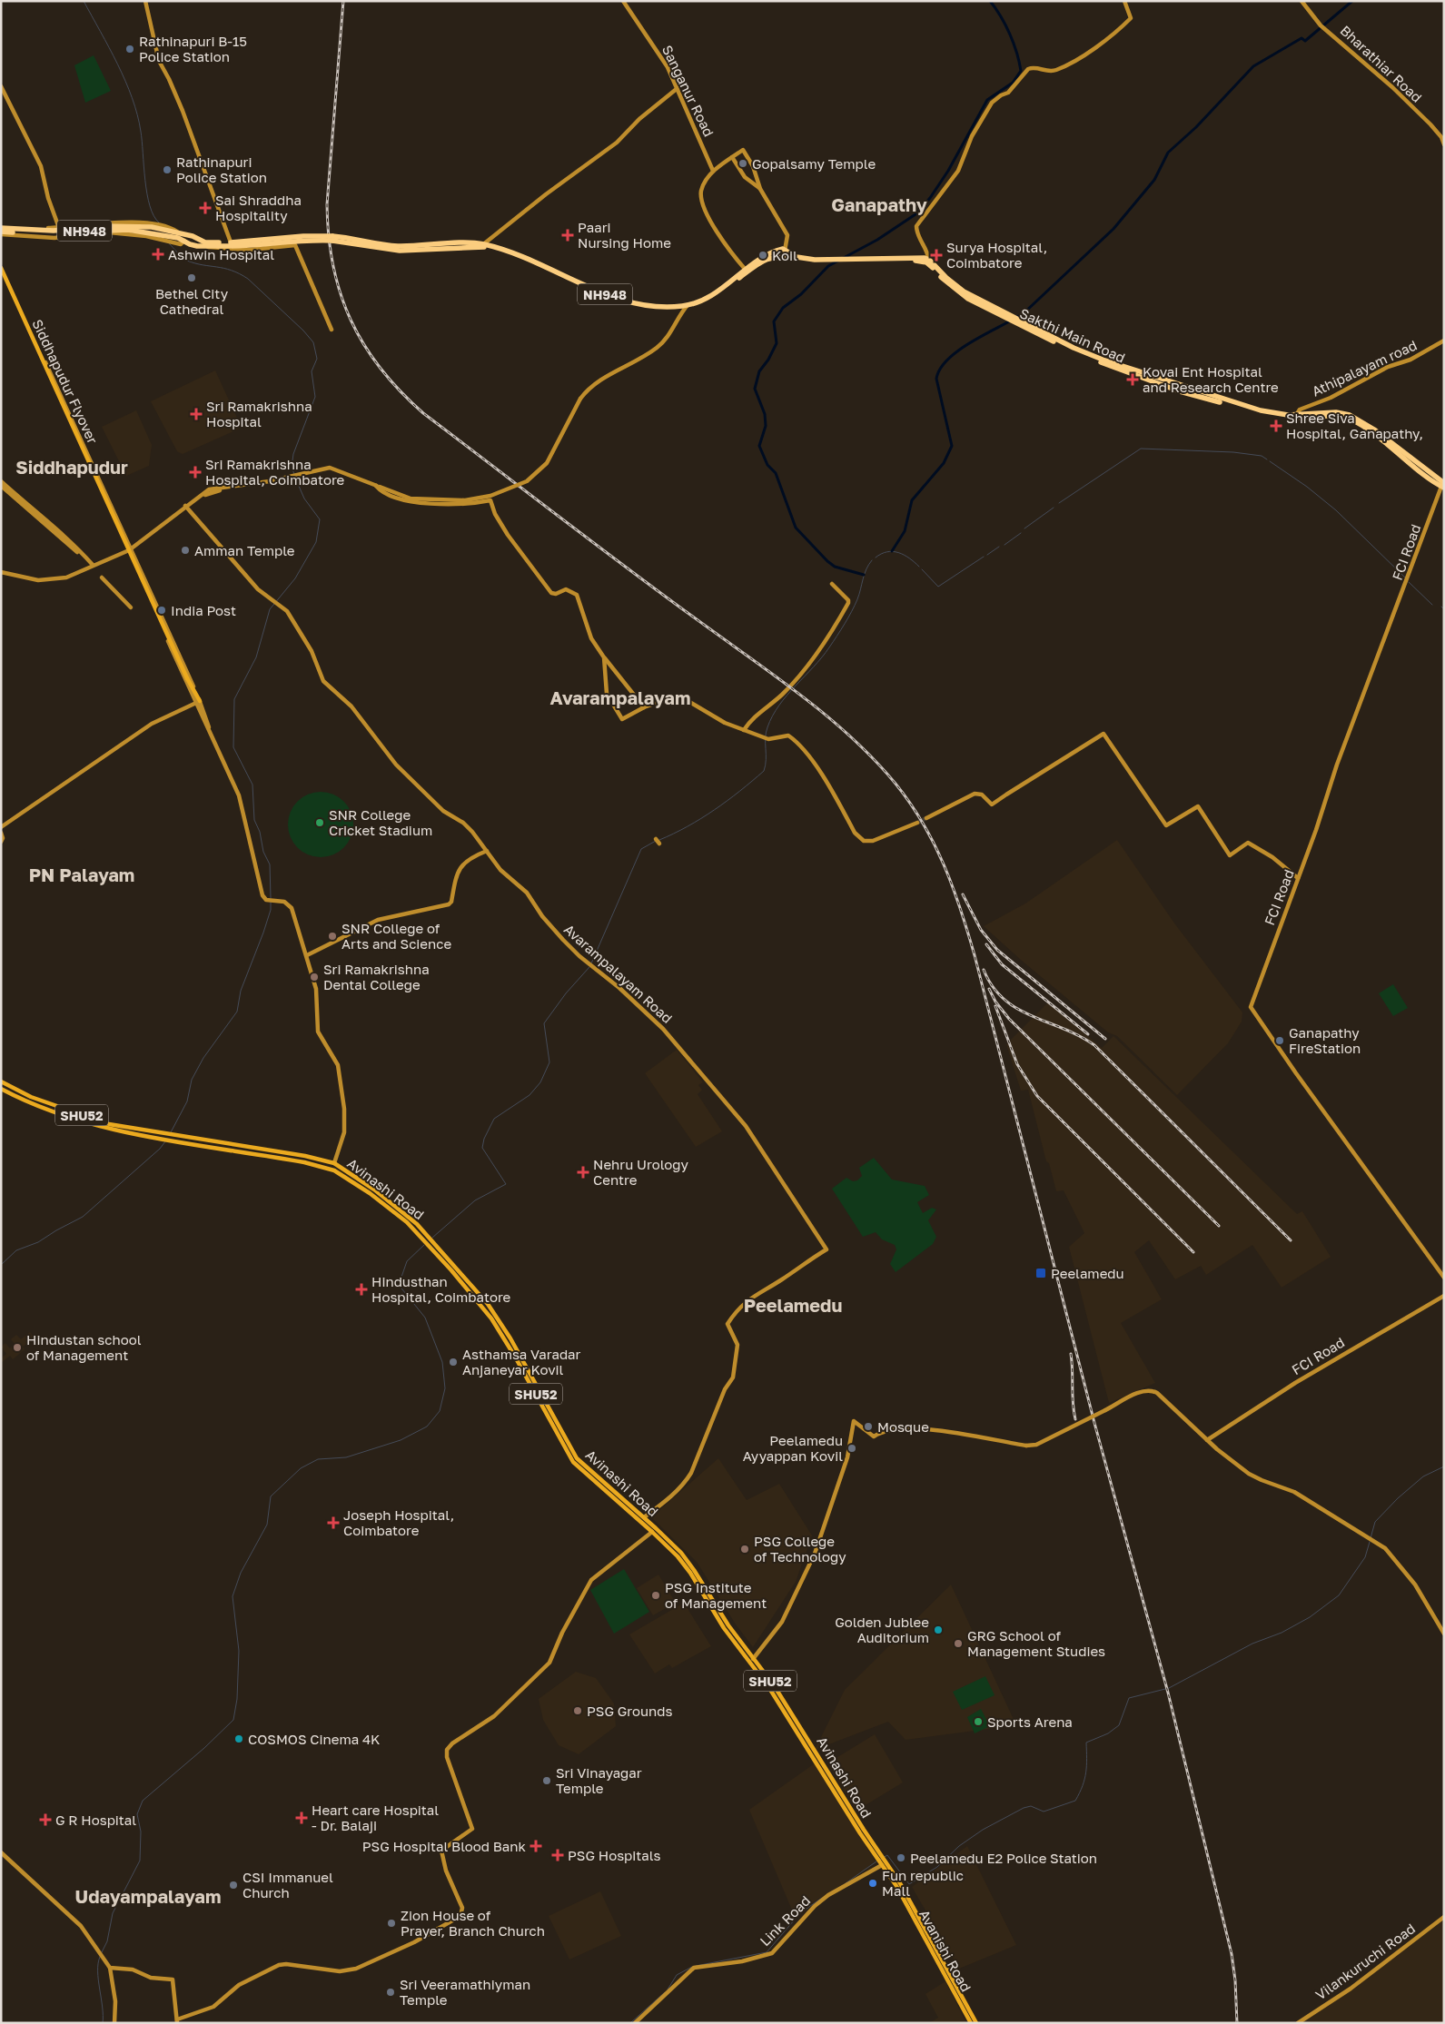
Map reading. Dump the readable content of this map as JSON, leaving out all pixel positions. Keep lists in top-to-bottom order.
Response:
{
  "streets": {
    "highway": ["NH948", "Sakthi Main Road"],
    "main road": [
      "Siddhapudur Flyover",
      "SHU52",
      "Avinashi Road",
      "Avanishi Road"
    ],
    "street": [
      "Bharathiar Road",
      "Sanganur Road",
      "Athipalayam road",
      "FCI Road",
      "Avarampalayam Road",
      "Link Road",
      "Vilankuruchi Road"
    ]
  },
  "crossings": [
    ["NH948", "Sakthi Main Road"],
    ["Sakthi Main Road", "Athipalayam road"],
    ["Sakthi Main Road", "FCI Road"],
    ["Avarampalayam Road", "Avinashi Road"],
    ["SHU52", "Avinashi Road"],
    ["Avinashi Road", "Link Road"],
    ["Avinashi Road", "Avanishi Road"],
    ["Link Road", "Avanishi Road"]
  ],
  "districts": [
    "Ganapathy",
    "Siddhapudur",
    "Avarampalayam",
    "PN Palayam",
    "Peelamedu",
    "Udayampalayam"
  ],
  "places": {
    "other": [
      "Rathinapuri B-15 Police Station",
      "Gopalsamy Temple",
      "Rathinapuri Police Station",
      "Koil",
      "Bethel City Cathedral",
      "Amman Temple",
      "India Post",
      "SNR College Cricket Stadium",
      "SNR College of Arts and Science",
      "Sri Ramakrishna Dental College",
      "Ganapathy FireStation",
      "Hindustan school of Management",
      "Asthamsa Varadar Anjaneyar Kovil",
      "Mosque",
      "Peelamedu Ayyappan Kovil",
      "PSG College of Technology",
      "PSG Institute of Management",
      "Golden Jublee Auditorium",
      "GRG School of Management Studies",
      "PSG Grounds",
      "Sports Arena",
      "COSMOS Cinema 4K",
      "Sri Vinayagar Temple",
      "Peelamedu E2 Police Station",
      "Fun republic Mall",
      "CSI Immanuel Church",
      "Zion House of Prayer, Branch Church",
      "Sri Veeramathiyman Temple"
    ],
    "health": [
      "Sai Shraddha Hospitality",
      "Paari Nursing Home",
      "Ashwin Hospital",
      "Surya Hospital, Coimbatore",
      "Kovai Ent Hospital and Research Centre",
      "Sri Ramakrishna Hospital",
      "Shree Siva Hospital, Ganapathy,",
      "Sri Ramakrishna Hospital, Coimbatore",
      "Nehru Urology Centre",
      "Hindusthan Hospital, Coimbatore",
      "Joseph Hospital, Coimbatore",
      "Heart care Hospital - Dr. Balaji",
      "G R Hospital",
      "PSG Hospital Blood Bank",
      "PSG Hospitals"
    ],
    "transit": ["Peelamedu"]
  }
}
